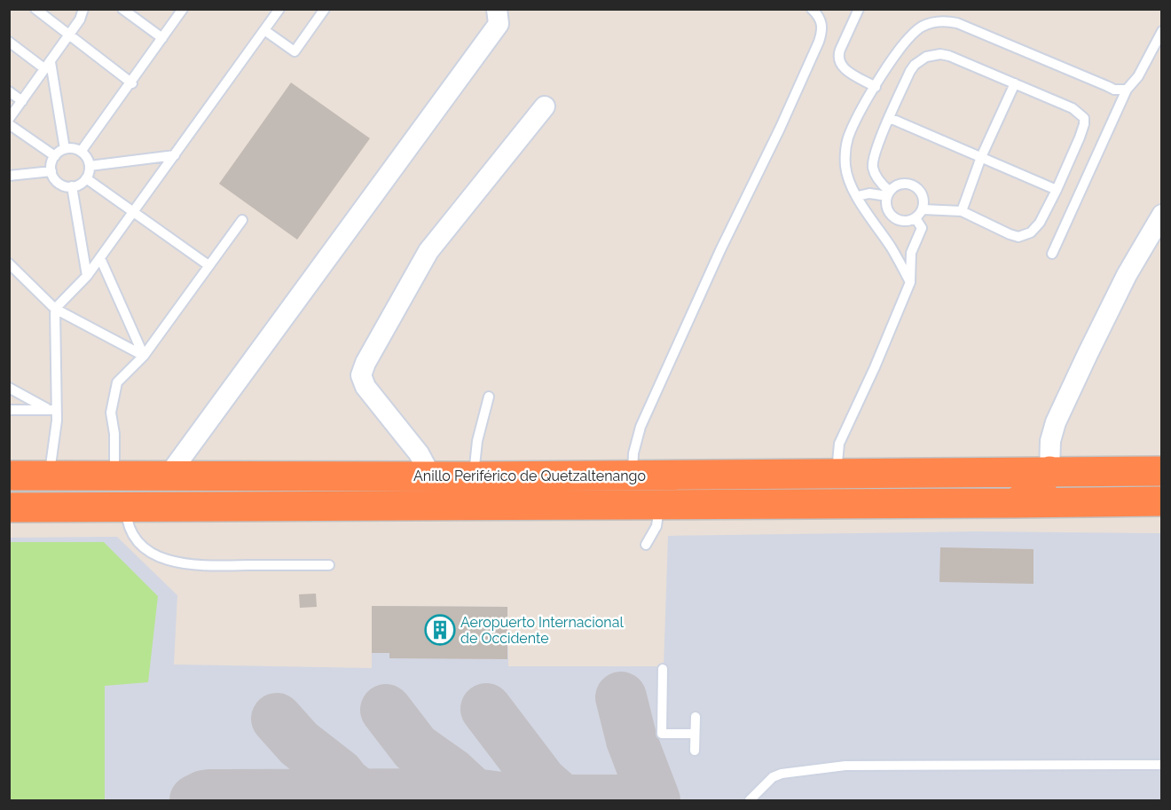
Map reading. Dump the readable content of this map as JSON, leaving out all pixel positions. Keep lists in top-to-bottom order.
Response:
{
  "streets": {
    "highway": ["Anillo Periférico de Quetzaltenango"]
  },
  "places": {
    "building": ["Aeropuerto Internacional de Occidente"]
  }
}
